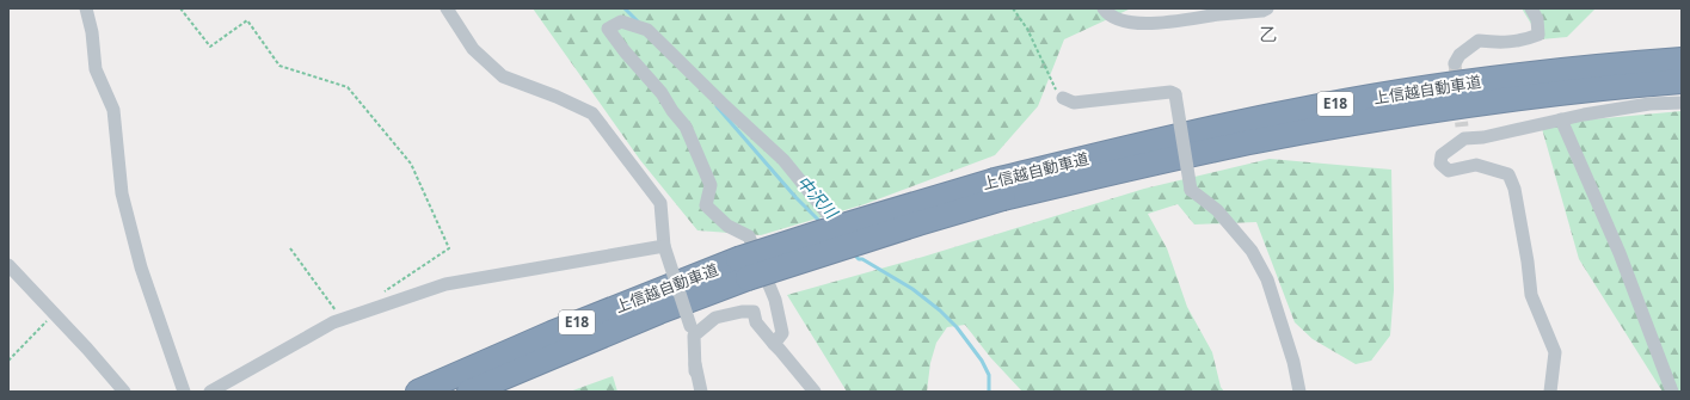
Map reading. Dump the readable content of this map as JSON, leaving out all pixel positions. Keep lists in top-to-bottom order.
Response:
{
  "streets": {
    "highway": ["上信越自動車道", "E18"]
  },
  "districts": ["乙"],
  "water": ["中沢川"]
}
